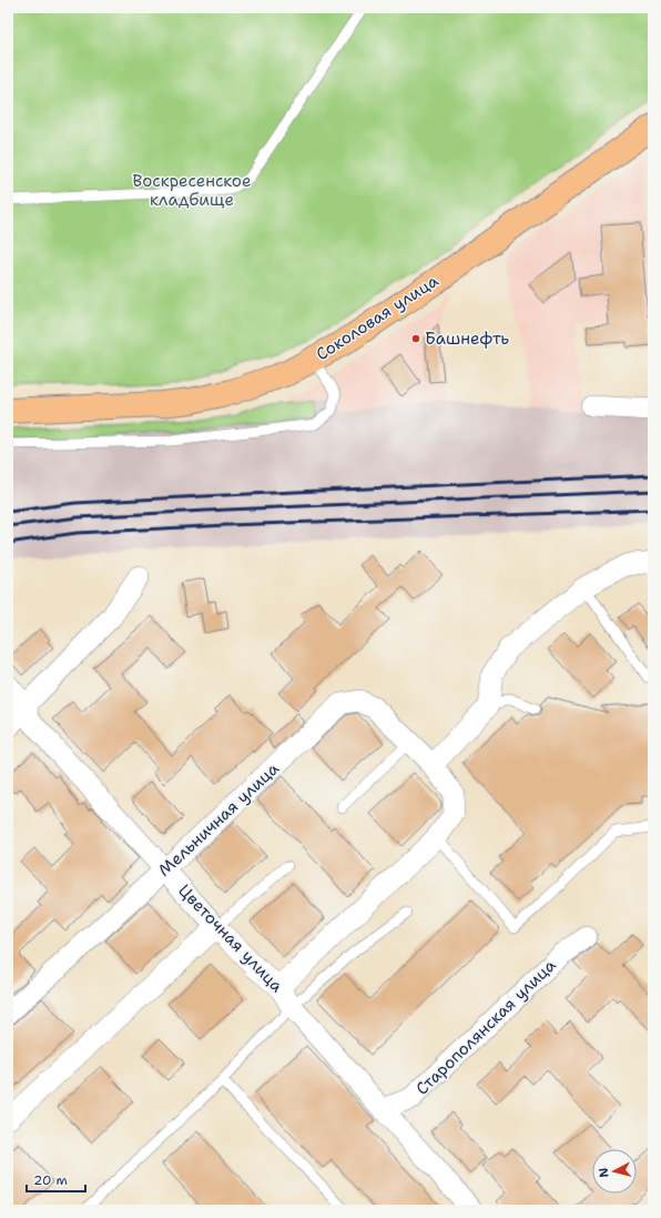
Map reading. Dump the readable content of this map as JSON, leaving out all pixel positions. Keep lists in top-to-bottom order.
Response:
{
  "streets": {
    "main road": ["Соколовая улица"],
    "street": ["Мельничная улица", "Цветочная улица", "Старополянская улица"]
  },
  "crossings": [
    ["Мельничная улица", "Цветочная улица"],
    ["Цветочная улица", "Старополянская улица"]
  ],
  "parks": ["Воскресенское кладбище"],
  "places": ["Башнефть"],
  "scale_bar": "20 m",
  "north": "left"
}
